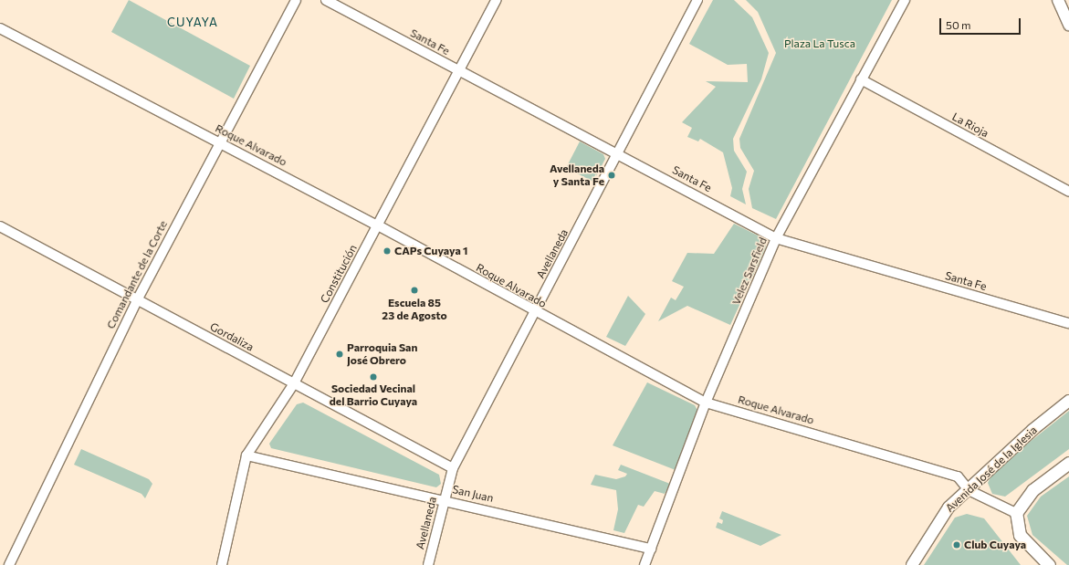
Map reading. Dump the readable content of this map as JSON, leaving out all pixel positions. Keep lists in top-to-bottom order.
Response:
{
  "streets": {
    "street": [
      "Santa Fe",
      "La Rioja",
      "Roque Alvarado",
      "Avellaneda",
      "Velez Sarsfield",
      "Constitución",
      "Comandante de la Corte",
      "Gordaliza",
      "Avenida José de la Iglesia",
      "San Juan"
    ]
  },
  "crossings": [
    ["Santa Fe", "Avellaneda"],
    ["Santa Fe", "Velez Sarsfield"],
    ["Santa Fe", "Constitución"],
    ["La Rioja", "Velez Sarsfield"],
    ["Roque Alvarado", "Avellaneda"],
    ["Roque Alvarado", "Velez Sarsfield"],
    ["Roque Alvarado", "Constitución"],
    ["Roque Alvarado", "Comandante de la Corte"],
    ["Roque Alvarado", "Avenida José de la Iglesia"],
    ["Avellaneda", "Gordaliza"],
    ["Avellaneda", "San Juan"],
    ["Velez Sarsfield", "San Juan"],
    ["Constitución", "Gordaliza"],
    ["Constitución", "San Juan"],
    ["Comandante de la Corte", "Gordaliza"]
  ],
  "districts": ["CUYAYA"],
  "parks": ["Plaza La Tusca"],
  "places": [
    "Avellaneda y Santa Fe",
    "CAPs Cuyaya 1",
    "Escuela 85 23 de Agosto",
    "Parroquia San José Obrero",
    "Sociedad Vecinal del Barrio Cuyaya",
    "Club Cuyaya"
  ],
  "scale_bar": "50 m"
}
